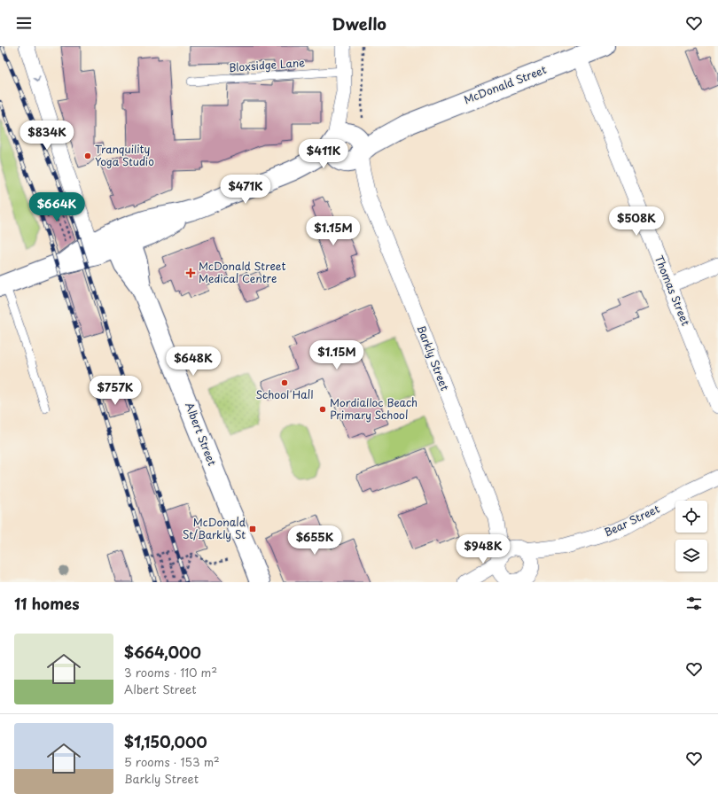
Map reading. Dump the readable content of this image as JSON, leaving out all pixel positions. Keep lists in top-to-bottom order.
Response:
{
  "streets": {
    "street": [
      "McDonald Street",
      "Thomas Street",
      "Barkly Street",
      "Albert Street",
      "Bear Street"
    ],
    "lane": ["Bloxsidge Lane"]
  },
  "crossings": [
    ["Bloxsidge Lane", "Barkly Street"],
    ["McDonald Street", "Thomas Street"],
    ["McDonald Street", "Barkly Street"],
    ["Barkly Street", "Bear Street"]
  ],
  "places": {
    "other": ["Tranquility Yoga Studio", "School Hall", "Mordialloc Beach Primary School"],
    "health": ["McDonald Street Medical Centre"],
    "transit": ["McDonald St/Barkly St"]
  },
  "page": {
    "header": "Dwello",
    "price": [
      "$834K",
      "$411K",
      "$471K",
      "$664K",
      "$508K",
      "$1.15M",
      "$1.15M",
      "$648K",
      "$757K",
      "$655K",
      "$948K"
    ],
    "heading": "11 homes",
    "list": [
      {
        "name": "$664,000",
        "note": "3 rooms · 110 m² · Albert Street"
      },
      {
        "name": "$1,150,000",
        "note": "5 rooms · 153 m² · Barkly Street"
      }
    ]
  }
}
